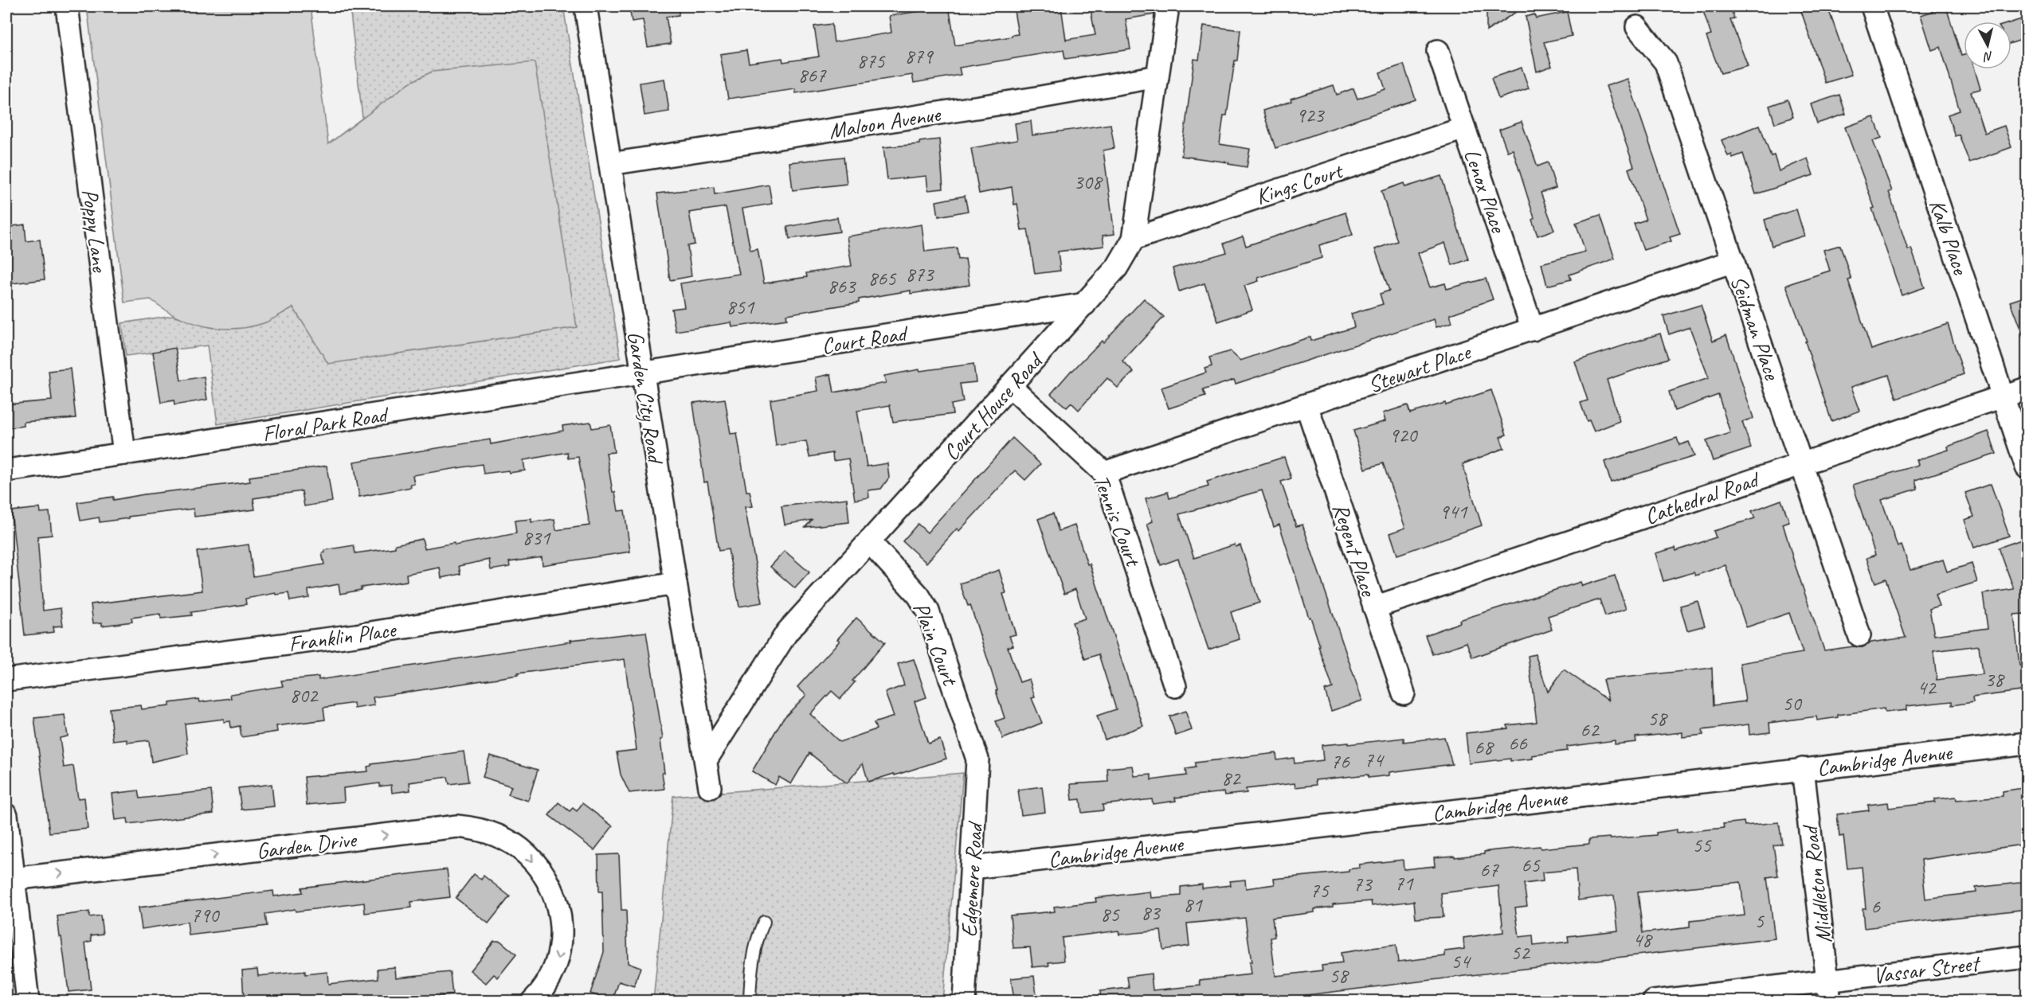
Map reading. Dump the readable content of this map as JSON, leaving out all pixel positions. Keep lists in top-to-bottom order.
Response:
{
  "streets": {
    "street": [
      "Maloon Avenue",
      "Kings Court",
      "Lenox Place",
      "Poppy Lane",
      "Kalb Place",
      "Seidman Place",
      "Court Road",
      "Stewart Place",
      "Garden City Road",
      "Court House Road",
      "Floral Park Road",
      "Cathedral Road",
      "Tennis Court",
      "Regent Place",
      "Franklin Place",
      "Plain Court",
      "Cambridge Avenue",
      "Garden Drive",
      "Edgemere Road",
      "Middleton Road",
      "Vassar Street"
    ]
  },
  "crossings": [
    ["Maloon Avenue", "Garden City Road"],
    ["Maloon Avenue", "Court House Road"],
    ["Kings Court", "Lenox Place"],
    ["Kings Court", "Court House Road"],
    ["Lenox Place", "Stewart Place"],
    ["Poppy Lane", "Floral Park Road"],
    ["Kalb Place", "Cathedral Road"],
    ["Seidman Place", "Stewart Place"],
    ["Seidman Place", "Cathedral Road"],
    ["Court Road", "Garden City Road"],
    ["Court Road", "Court House Road"],
    ["Court Road", "Floral Park Road"],
    ["Stewart Place", "Tennis Court"],
    ["Stewart Place", "Regent Place"],
    ["Garden City Road", "Court House Road"],
    ["Garden City Road", "Floral Park Road"],
    ["Garden City Road", "Franklin Place"],
    ["Court House Road", "Tennis Court"],
    ["Court House Road", "Plain Court"],
    ["Cathedral Road", "Regent Place"],
    ["Plain Court", "Edgemere Road"],
    ["Cambridge Avenue", "Edgemere Road"],
    ["Cambridge Avenue", "Middleton Road"],
    ["Middleton Road", "Vassar Street"]
  ],
  "house_numbers": [
    "879",
    "875",
    "867",
    "923",
    "308",
    "873",
    "865",
    "863",
    "851",
    "920",
    "941",
    "831",
    "38",
    "42",
    "802",
    "50",
    "58",
    "62",
    "66",
    "68",
    "74",
    "76",
    "82",
    "55",
    "65",
    "67",
    "71",
    "73",
    "75",
    "81",
    "6",
    "83",
    "85",
    "790",
    "5",
    "48",
    "52",
    "54",
    "58"
  ],
  "north": "bottom"
}
